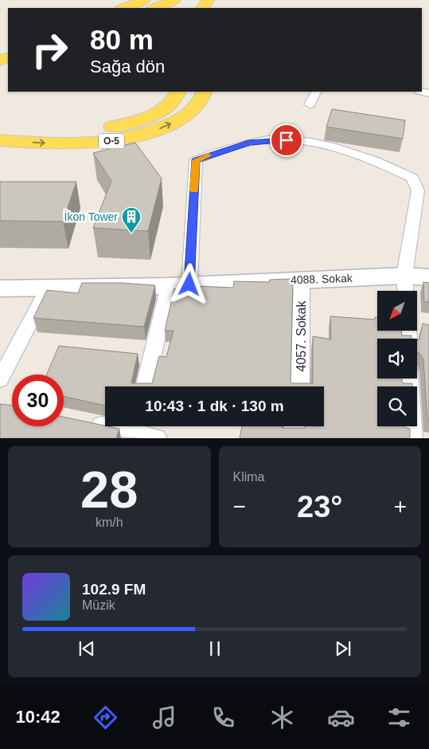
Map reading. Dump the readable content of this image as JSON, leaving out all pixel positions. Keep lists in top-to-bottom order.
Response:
{
  "streets": {
    "main road": ["O-5"],
    "street": ["4088. Sokak", "4057. Sokak"]
  },
  "crossings": [
    ["4088. Sokak", "4057. Sokak"]
  ],
  "places": {
    "building": ["İkon Tower"]
  },
  "north": "bottom left",
  "page": {
    "turn": ["80 m", "Sağa dön"],
    "limit": "30",
    "trip": "10:43 · 1 dk · 130 m",
    "tile": [
      ["28", "km/h"],
      "Klima"
    ],
    "heat": ["−", "23°", "+"],
    "song": ["102.9 FM", "Müzik"],
    "tabs": "10:42"
  }
}
